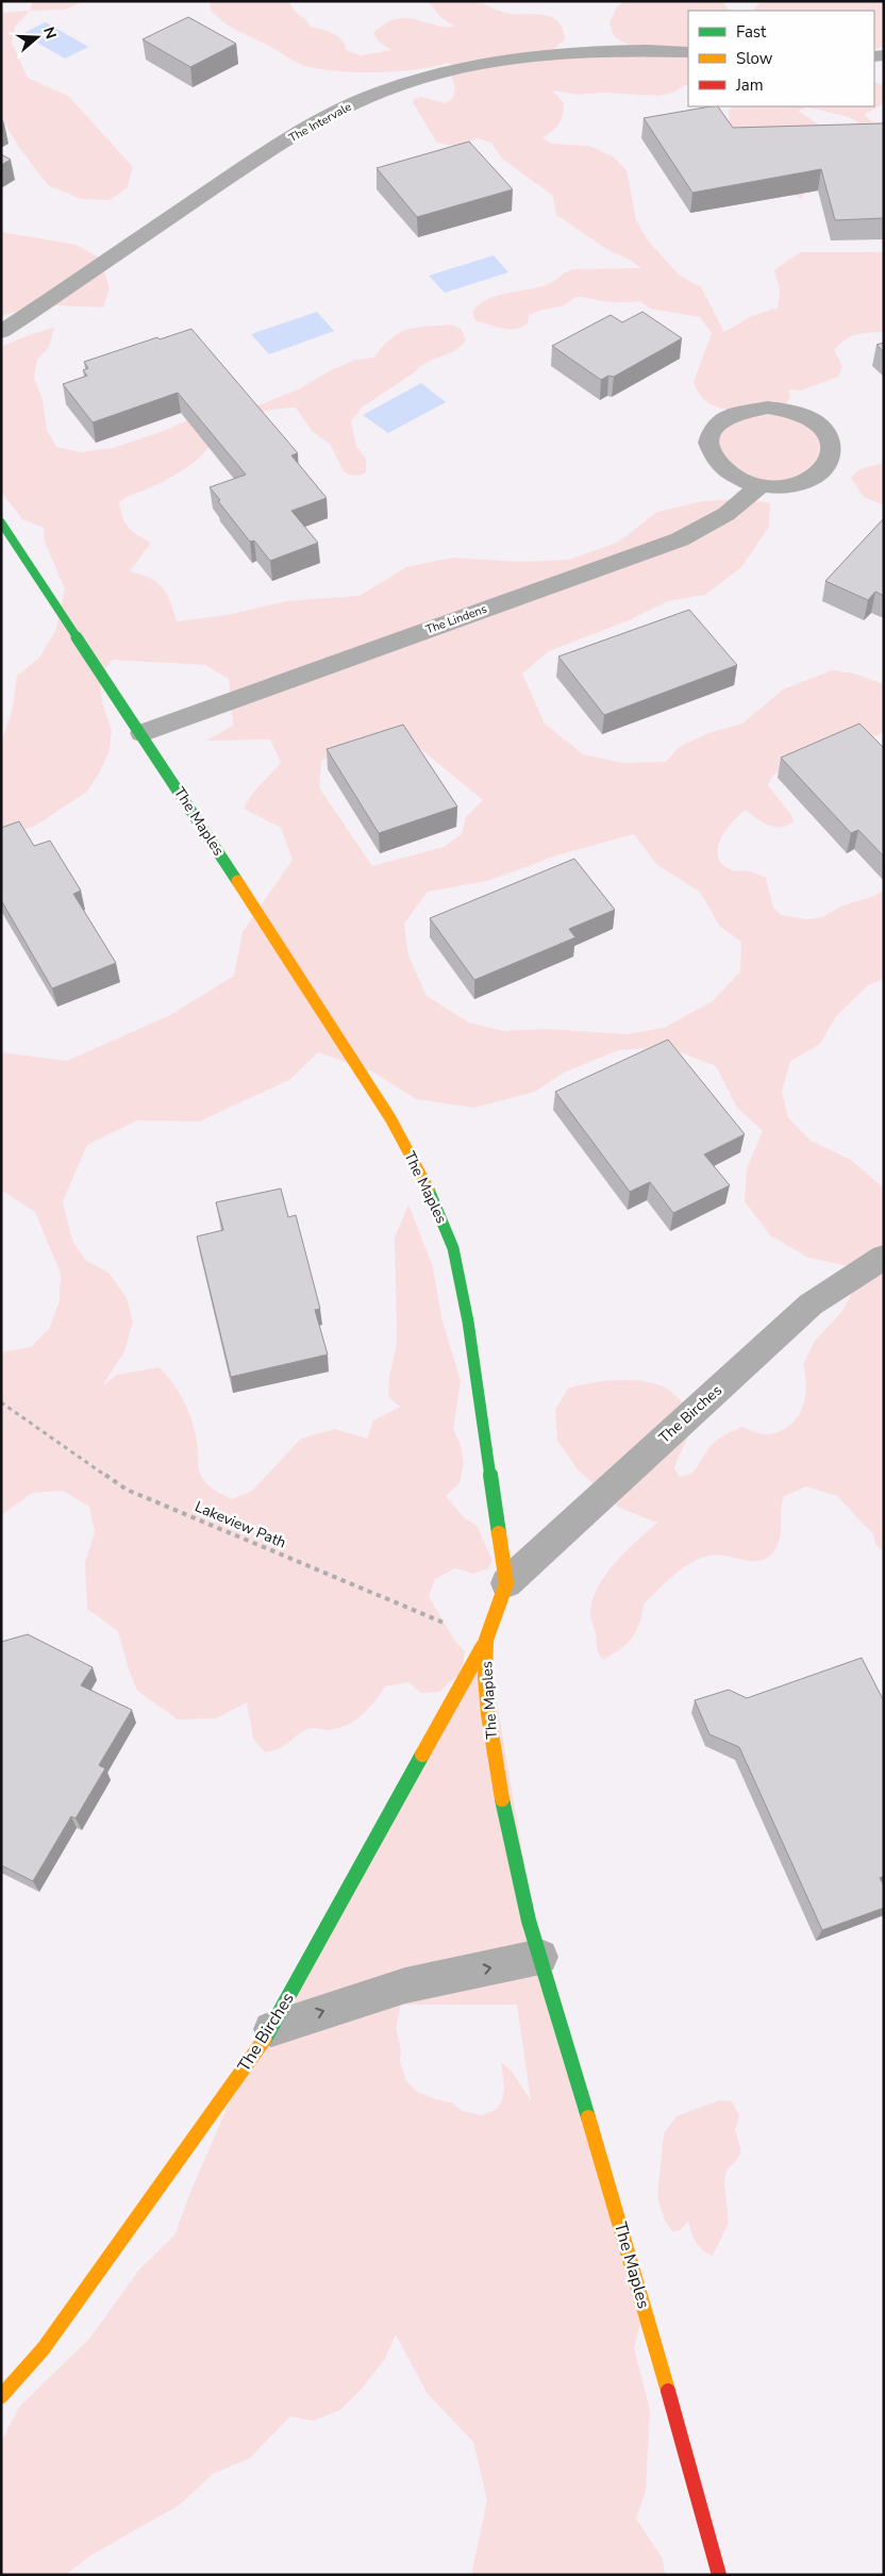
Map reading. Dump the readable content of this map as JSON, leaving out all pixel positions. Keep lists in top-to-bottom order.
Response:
{
  "streets": {
    "street": [
      "The Intervale",
      "The Lindens",
      "The Maples",
      "The Birches"
    ],
    "path": ["Lakeview Path"]
  },
  "crossings": [
    ["The Lindens", "The Maples"],
    ["The Maples", "The Birches"],
    ["The Maples", "Lakeview Path"],
    ["The Birches", "Lakeview Path"]
  ],
  "legend": ["Fast", "Slow", "Jam"],
  "north": "right"
}
